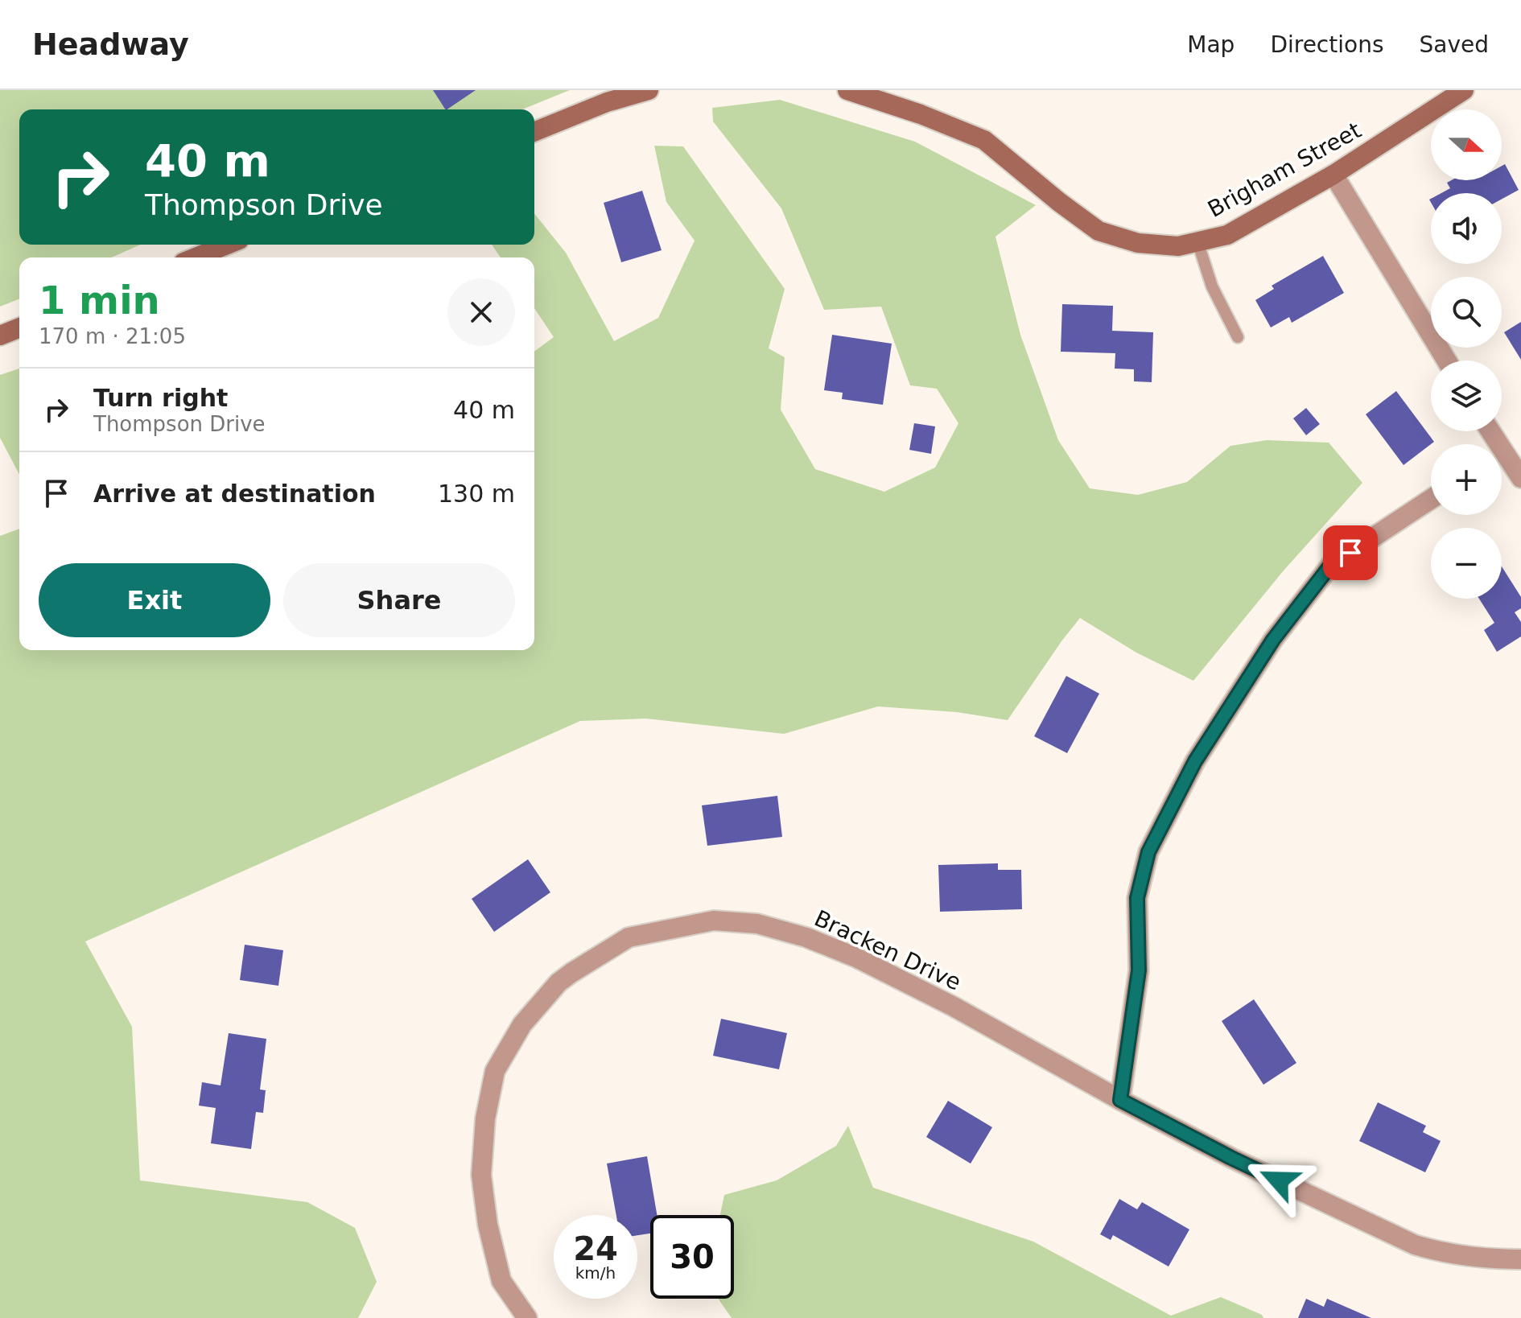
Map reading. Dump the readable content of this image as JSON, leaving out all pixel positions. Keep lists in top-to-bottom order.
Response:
{
  "streets": {
    "street": ["Brigham Street", "Bracken Drive"]
  },
  "north": "right",
  "page": {
    "header": "Headway",
    "nav": ["Map", "Directions", "Saved"],
    "map_buttons": ["+", "−"],
    "turn": ["40 m", "Thompson Drive"],
    "heading": ["1 min", "170 m · 21:05"],
    "list": [
      {
        "name": "Turn right",
        "note": "Thompson Drive",
        "value": "40 m"
      },
      {
        "name": "Arrive at destination",
        "value": "130 m"
      }
    ],
    "buttons": ["Exit", "Share"],
    "speed": "24 km/h",
    "limit": "30"
  }
}
